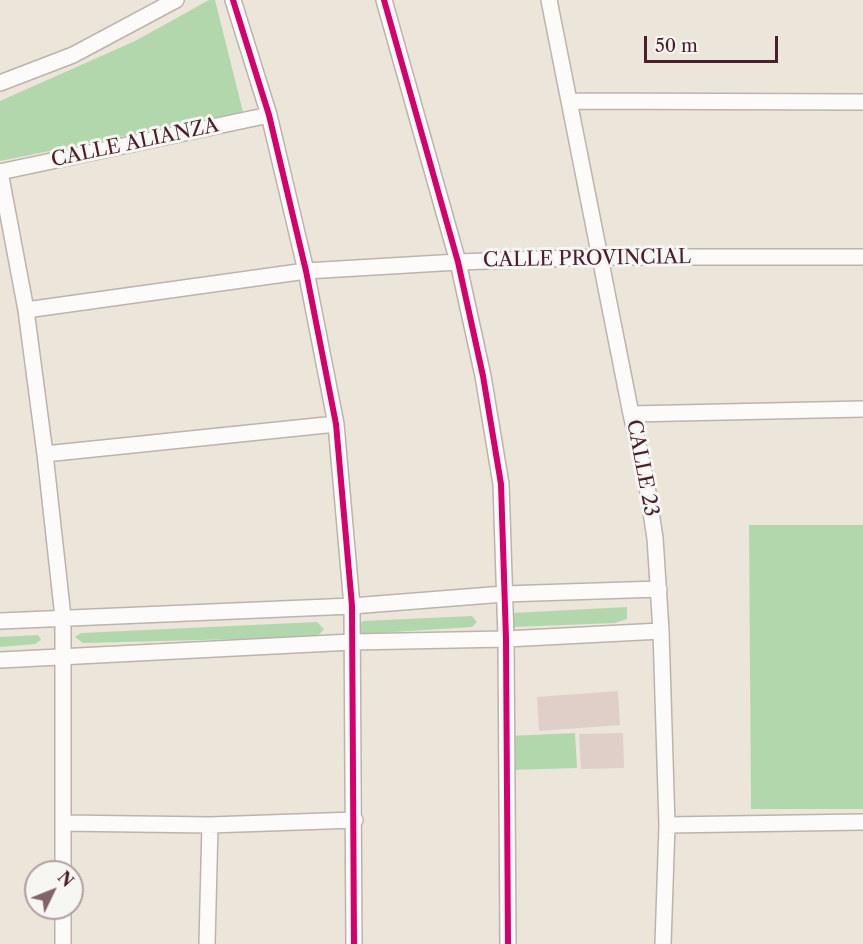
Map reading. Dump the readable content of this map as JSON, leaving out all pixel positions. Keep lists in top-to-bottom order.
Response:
{
  "streets": {
    "street": ["CALLE ALIANZA", "CALLE PROVINCIAL", "CALLE 23"]
  },
  "crossings": [
    ["CALLE PROVINCIAL", "CALLE 23"]
  ],
  "scale_bar": "50 m",
  "north": "top right"
}
